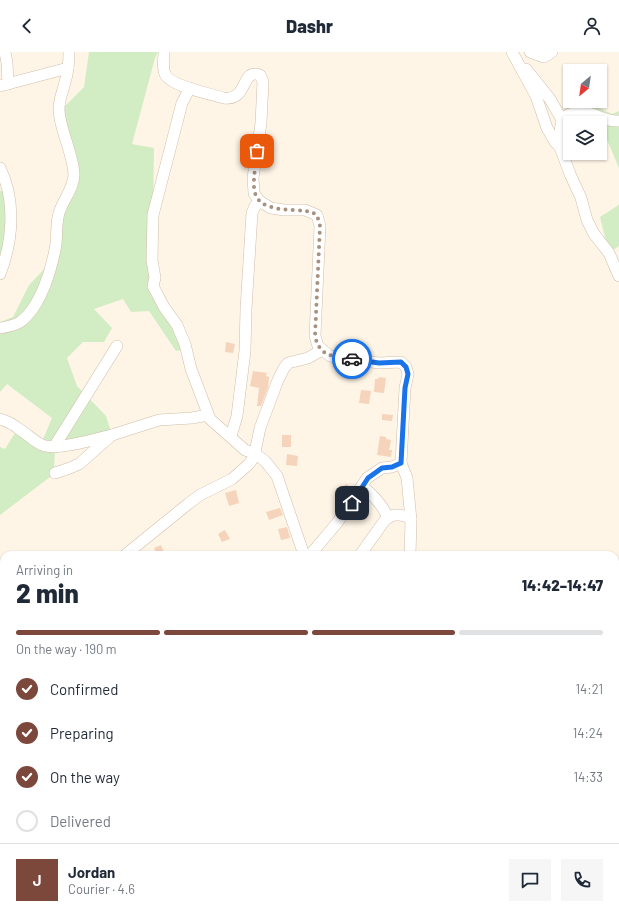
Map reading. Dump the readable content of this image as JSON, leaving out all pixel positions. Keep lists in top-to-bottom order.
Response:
{
  "north": "bottom left",
  "page": {
    "header": "Dashr",
    "heading": ["2 min", "Arriving in", "14:42–14:47"],
    "panel": ["Jordan", "Courier · 4.6"],
    "bar": "On the way · 190 m",
    "list": [
      ["Confirmed", "14:21"],
      ["Preparing", "14:24"],
      ["On the way", "14:33"],
      "Delivered"
    ],
    "round": "J"
  }
}
